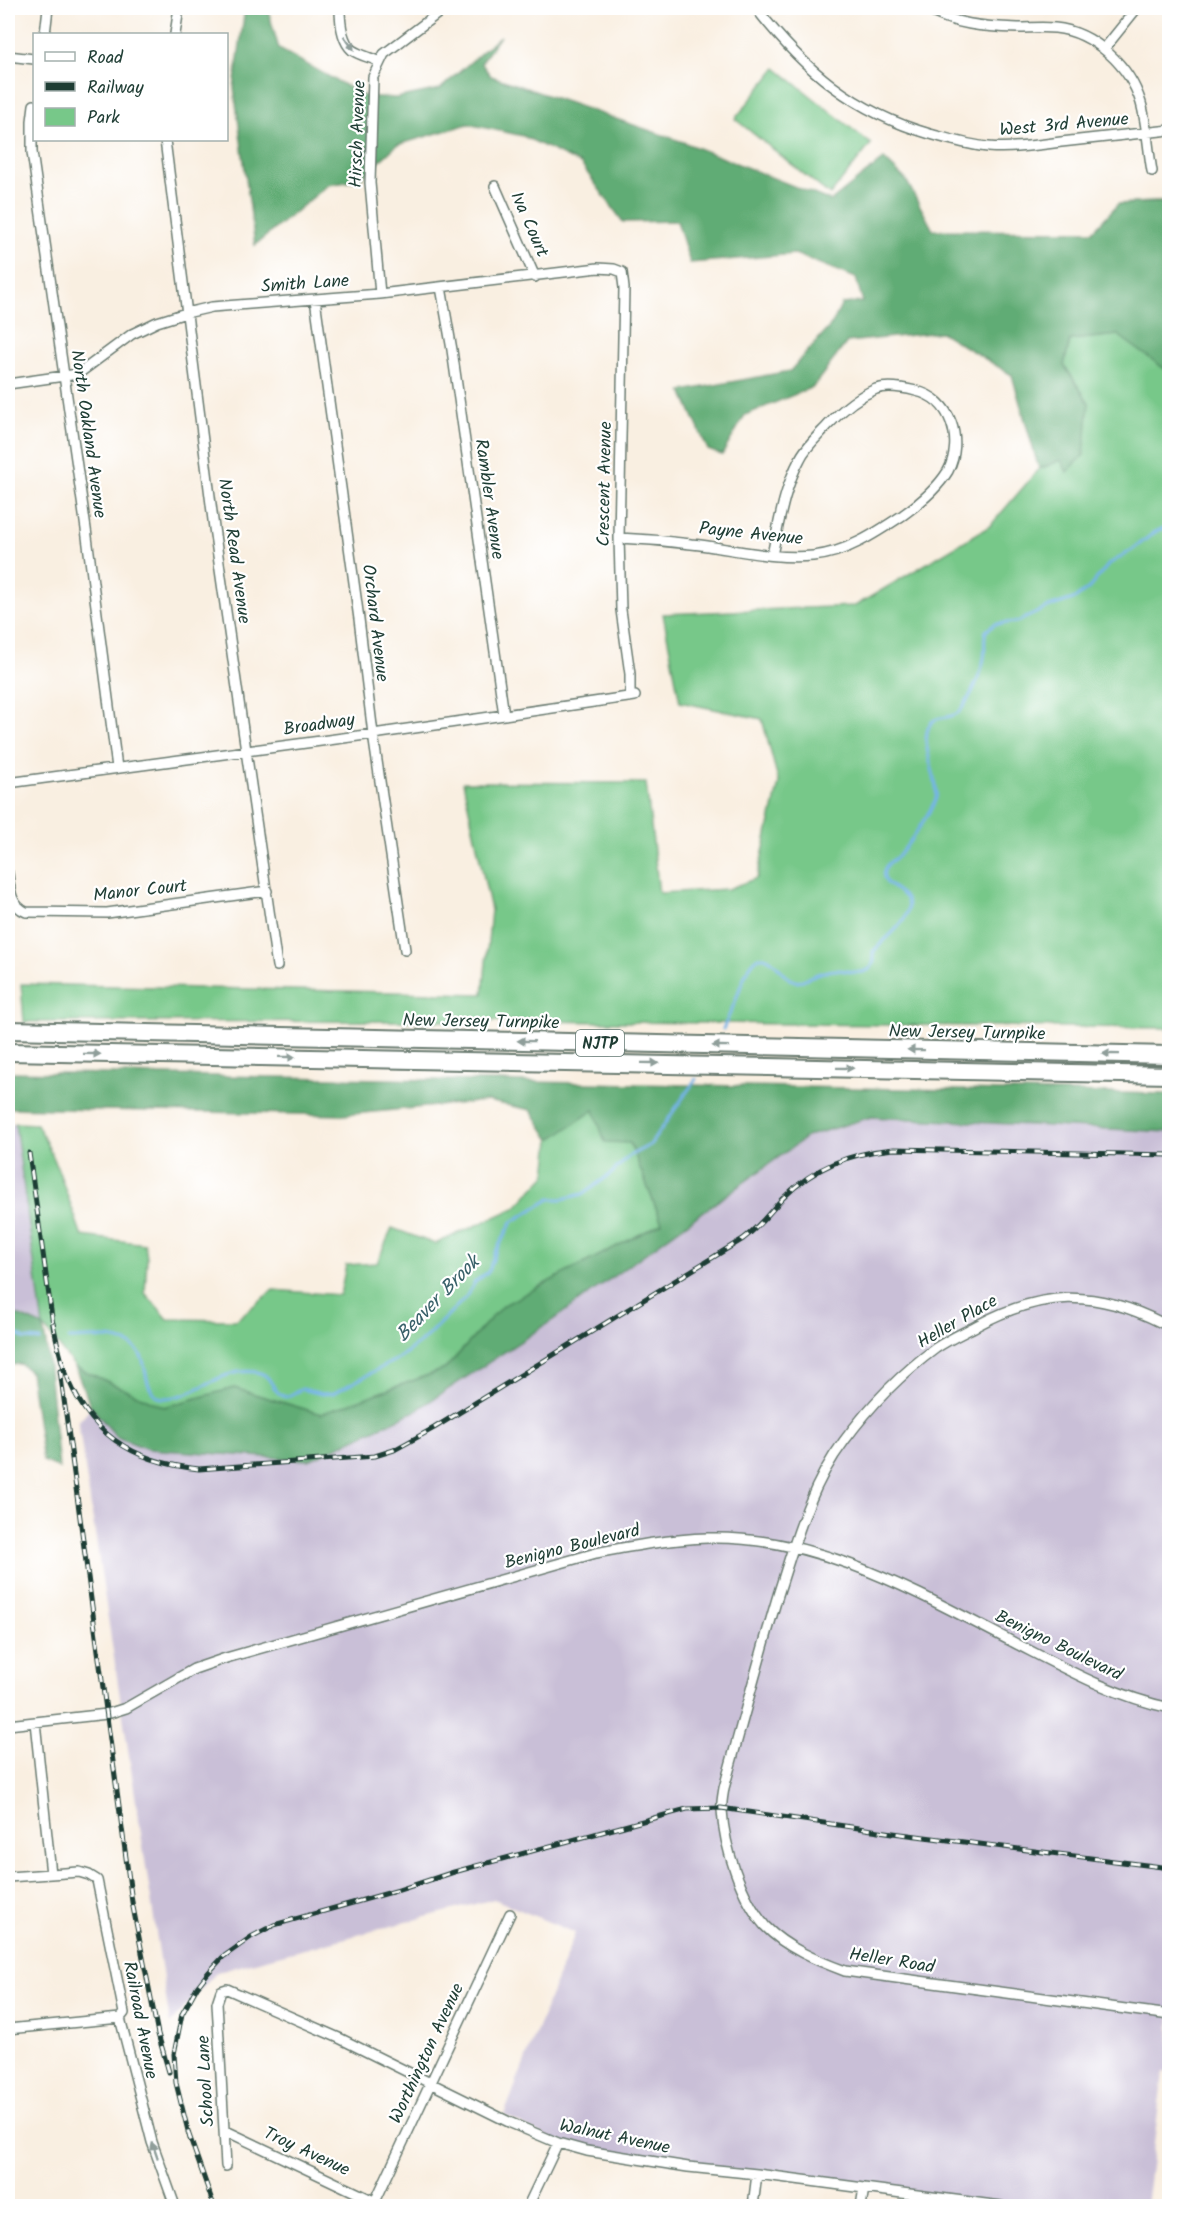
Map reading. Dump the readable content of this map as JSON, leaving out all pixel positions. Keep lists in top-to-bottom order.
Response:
{
  "streets": {
    "highway": ["New Jersey Turnpike", "NJTP"],
    "street": [
      "West 3rd Avenue",
      "Hirsch Avenue",
      "Iva Court",
      "Smith Lane",
      "North Oakland Avenue",
      "Crescent Avenue",
      "Rambler Avenue",
      "Payne Avenue",
      "North Read Avenue",
      "Orchard Avenue",
      "Broadway",
      "Manor Court",
      "Heller Place",
      "Benigno Boulevard",
      "Heller Road",
      "Railroad Avenue",
      "Worthington Avenue",
      "School Lane",
      "Walnut Avenue",
      "Troy Avenue"
    ]
  },
  "crossings": [
    ["Hirsch Avenue", "Smith Lane"],
    ["Iva Court", "Smith Lane"],
    ["Smith Lane", "North Oakland Avenue"],
    ["Smith Lane", "Crescent Avenue"],
    ["Smith Lane", "Rambler Avenue"],
    ["Smith Lane", "North Read Avenue"],
    ["Smith Lane", "Orchard Avenue"],
    ["North Oakland Avenue", "Broadway"],
    ["Crescent Avenue", "Payne Avenue"],
    ["Crescent Avenue", "Broadway"],
    ["Rambler Avenue", "Broadway"],
    ["North Read Avenue", "Broadway"],
    ["North Read Avenue", "Manor Court"],
    ["Orchard Avenue", "Broadway"],
    ["Heller Place", "Benigno Boulevard"],
    ["Heller Place", "Heller Road"],
    ["Benigno Boulevard", "Heller Road"],
    ["Worthington Avenue", "Walnut Avenue"],
    ["Worthington Avenue", "Troy Avenue"],
    ["School Lane", "Walnut Avenue"],
    ["School Lane", "Troy Avenue"]
  ],
  "one_way": ["Railroad Avenue"],
  "water": ["Beaver Brook"],
  "legend": ["Road", "Railway", "Park"]
}
